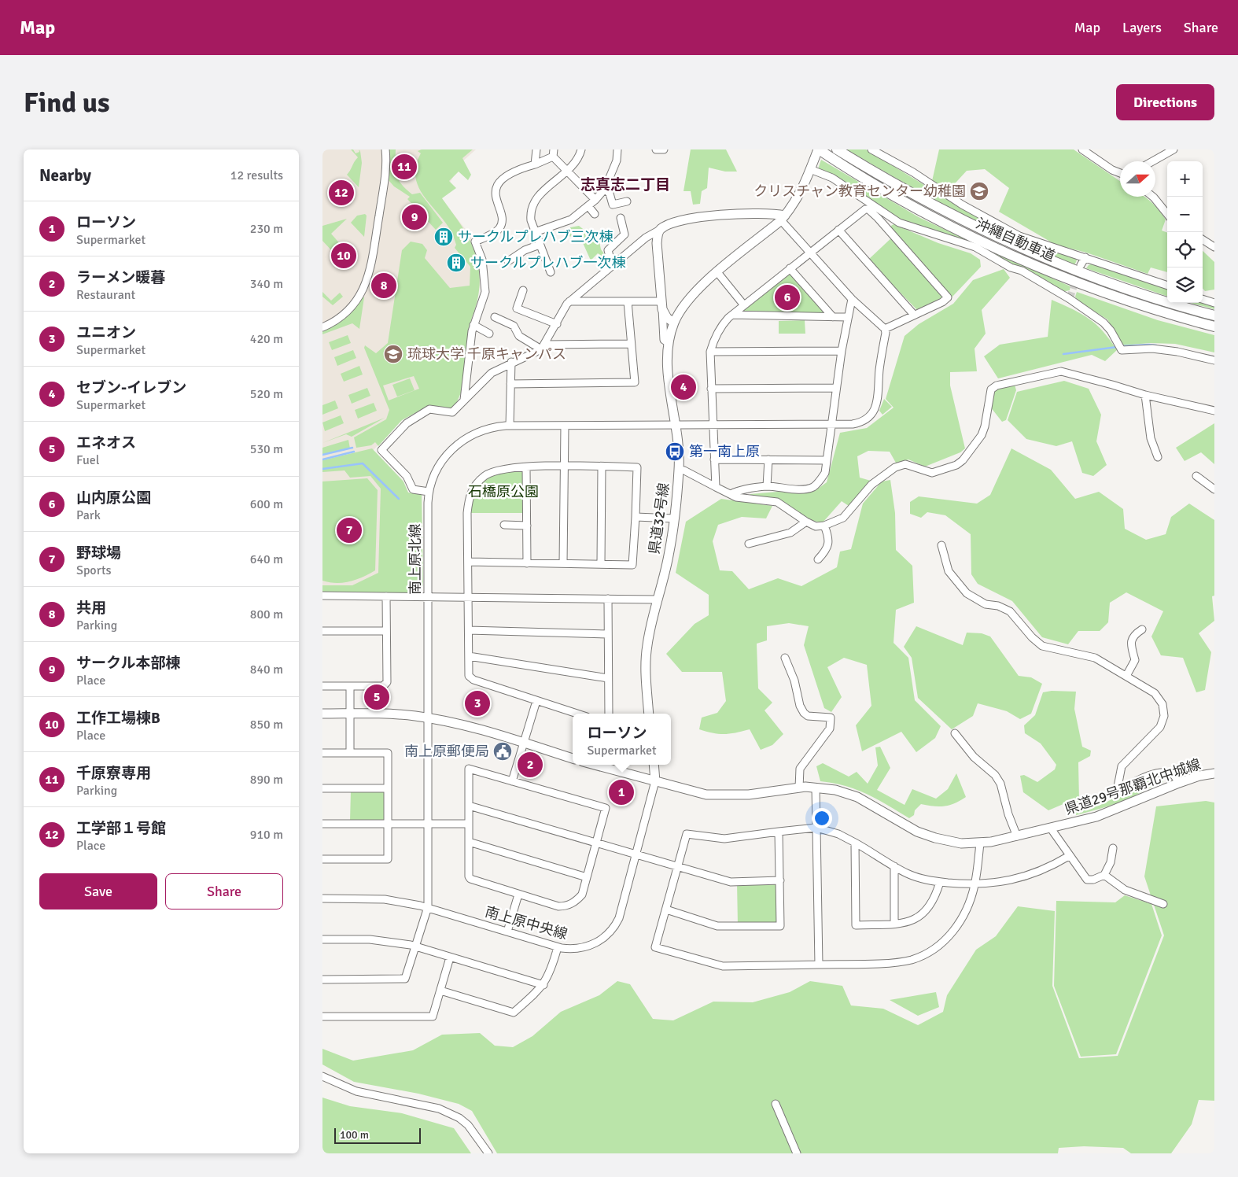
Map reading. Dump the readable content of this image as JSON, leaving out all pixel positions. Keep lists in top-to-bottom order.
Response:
{
  "streets": {
    "highway": ["沖縄自動車道"],
    "main road": ["県道32号線", "県道29号那覇北中城線"],
    "street": ["南上原北線", "南上原中央線"]
  },
  "crossings": [
    ["沖縄自動車道", "県道32号線"],
    ["県道32号線", "南上原北線"],
    ["南上原北線", "南上原中央線"],
    ["県道29号那覇北中城線", "南上原中央線"]
  ],
  "districts": ["志真志二丁目"],
  "parks": ["石橋原公園"],
  "places": {
    "school or university": ["クリスチャン教育センター幼稚園", "琉球大学 千原キャンパス"],
    "building": ["サークルプレハブ三次棟", "サークルプレハブ一次棟"],
    "bus stop": ["第一南上原"],
    "public building": ["南上原郵便局"]
  },
  "scale_bar": "100 m",
  "north": "right",
  "page": {
    "header": "Map",
    "nav": ["Map", "Layers", "Share"],
    "buttons": [
      "Directions",
      ["Save", "Share"]
    ],
    "title": "Find us",
    "heading": ["Nearby", "12 results"],
    "pins": [
      "11",
      "12",
      "9",
      "10",
      "8",
      "6",
      "4",
      "7",
      "5",
      "3",
      "2",
      "1"
    ],
    "map_buttons": ["+", "−"],
    "list": [
      {
        "mark": "1",
        "name": "ローソン",
        "note": "Supermarket",
        "value": "230 m"
      },
      {
        "mark": "2",
        "name": "ラーメン暖暮",
        "note": "Restaurant",
        "value": "340 m"
      },
      {
        "mark": "3",
        "name": "ユニオン",
        "note": "Supermarket",
        "value": "420 m"
      },
      {
        "mark": "4",
        "name": "セブン-イレブン",
        "note": "Supermarket",
        "value": "520 m"
      },
      {
        "mark": "5",
        "name": "エネオス",
        "note": "Fuel",
        "value": "530 m"
      },
      {
        "mark": "6",
        "name": "山内原公園",
        "note": "Park",
        "value": "600 m"
      },
      {
        "mark": "7",
        "name": "野球場",
        "note": "Sports",
        "value": "640 m"
      },
      {
        "mark": "8",
        "name": "共用",
        "note": "Parking",
        "value": "800 m"
      },
      {
        "mark": "9",
        "name": "サークル本部棟",
        "note": "Place",
        "value": "840 m"
      },
      {
        "mark": "10",
        "name": "工作工場棟B",
        "note": "Place",
        "value": "850 m"
      },
      {
        "mark": "11",
        "name": "千原寮専用",
        "note": "Parking",
        "value": "890 m"
      },
      {
        "mark": "12",
        "name": "工学部１号館",
        "note": "Place",
        "value": "910 m"
      }
    ],
    "popup": ["ローソン", "Supermarket"],
    "scale": "100 m"
  }
}
